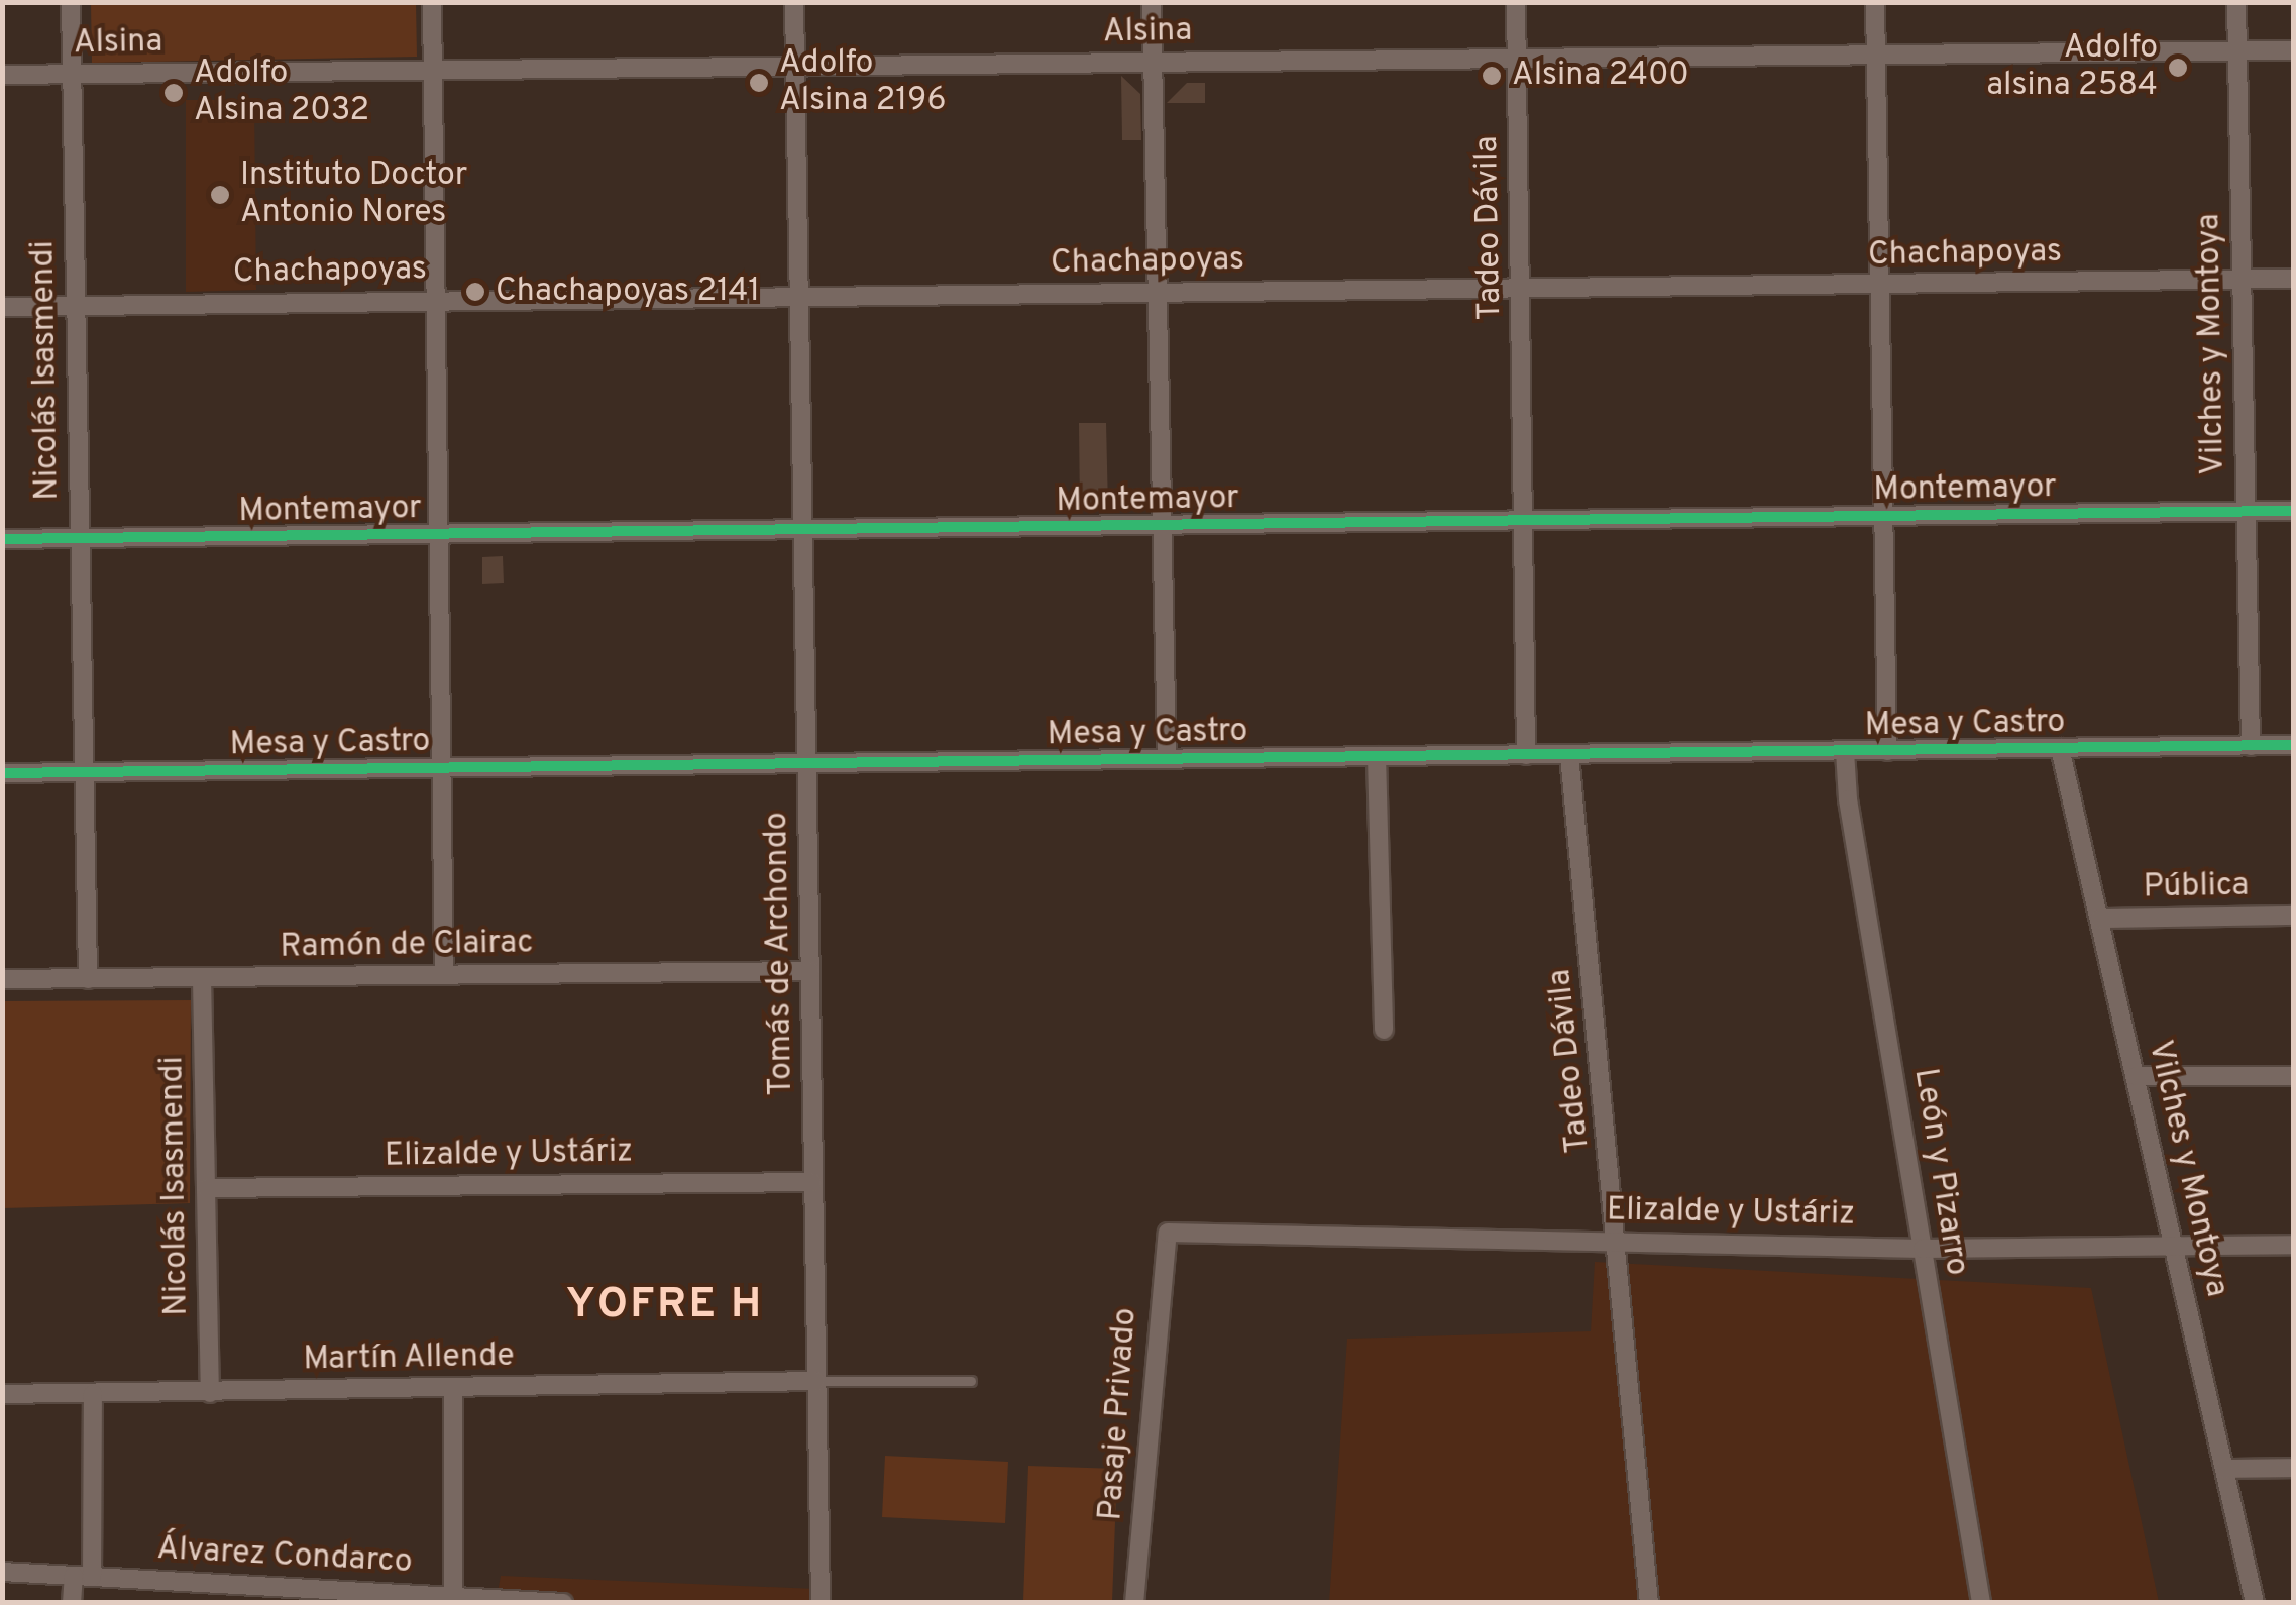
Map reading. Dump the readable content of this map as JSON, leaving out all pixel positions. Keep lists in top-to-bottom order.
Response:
{
  "streets": {
    "street": [
      "Alsina",
      "Tadeo Dávila",
      "Chachapoyas",
      "Vilches y Montoya",
      "Nicolás Isasmendi",
      "Montemayor",
      "Mesa y Castro",
      "Pública",
      "Ramón de Clairac",
      "Tomás de Archondo",
      "Elizalde y Ustáriz",
      "León y Pizarro",
      "Martín Allende",
      "Pasaje Privado",
      "Álvarez Condarco"
    ]
  },
  "crossings": [
    ["Alsina", "Tadeo Dávila"],
    ["Alsina", "Vilches y Montoya"],
    ["Alsina", "Nicolás Isasmendi"],
    ["Alsina", "Tomás de Archondo"],
    ["Tadeo Dávila", "Chachapoyas"],
    ["Tadeo Dávila", "Montemayor"],
    ["Tadeo Dávila", "Mesa y Castro"],
    ["Tadeo Dávila", "Elizalde y Ustáriz"],
    ["Chachapoyas", "Vilches y Montoya"],
    ["Chachapoyas", "Nicolás Isasmendi"],
    ["Chachapoyas", "Tomás de Archondo"],
    ["Vilches y Montoya", "Montemayor"],
    ["Vilches y Montoya", "Mesa y Castro"],
    ["Vilches y Montoya", "Pública"],
    ["Vilches y Montoya", "Elizalde y Ustáriz"],
    ["Nicolás Isasmendi", "Montemayor"],
    ["Nicolás Isasmendi", "Mesa y Castro"],
    ["Nicolás Isasmendi", "Ramón de Clairac"],
    ["Nicolás Isasmendi", "Elizalde y Ustáriz"],
    ["Nicolás Isasmendi", "Martín Allende"],
    ["Montemayor", "Tomás de Archondo"],
    ["Mesa y Castro", "Tomás de Archondo"],
    ["Mesa y Castro", "León y Pizarro"],
    ["Ramón de Clairac", "Tomás de Archondo"],
    ["Tomás de Archondo", "Elizalde y Ustáriz"],
    ["Tomás de Archondo", "Martín Allende"],
    ["Elizalde y Ustáriz", "León y Pizarro"],
    ["Elizalde y Ustáriz", "Pasaje Privado"]
  ],
  "districts": ["YOFRE H"],
  "places": [
    "Adolfo alsina 2584",
    "Alsina 2400",
    "Adolfo Alsina 2196",
    "Adolfo Alsina 2032",
    "Instituto Doctor Antonio Nores",
    "Chachapoyas 2141"
  ]
}
